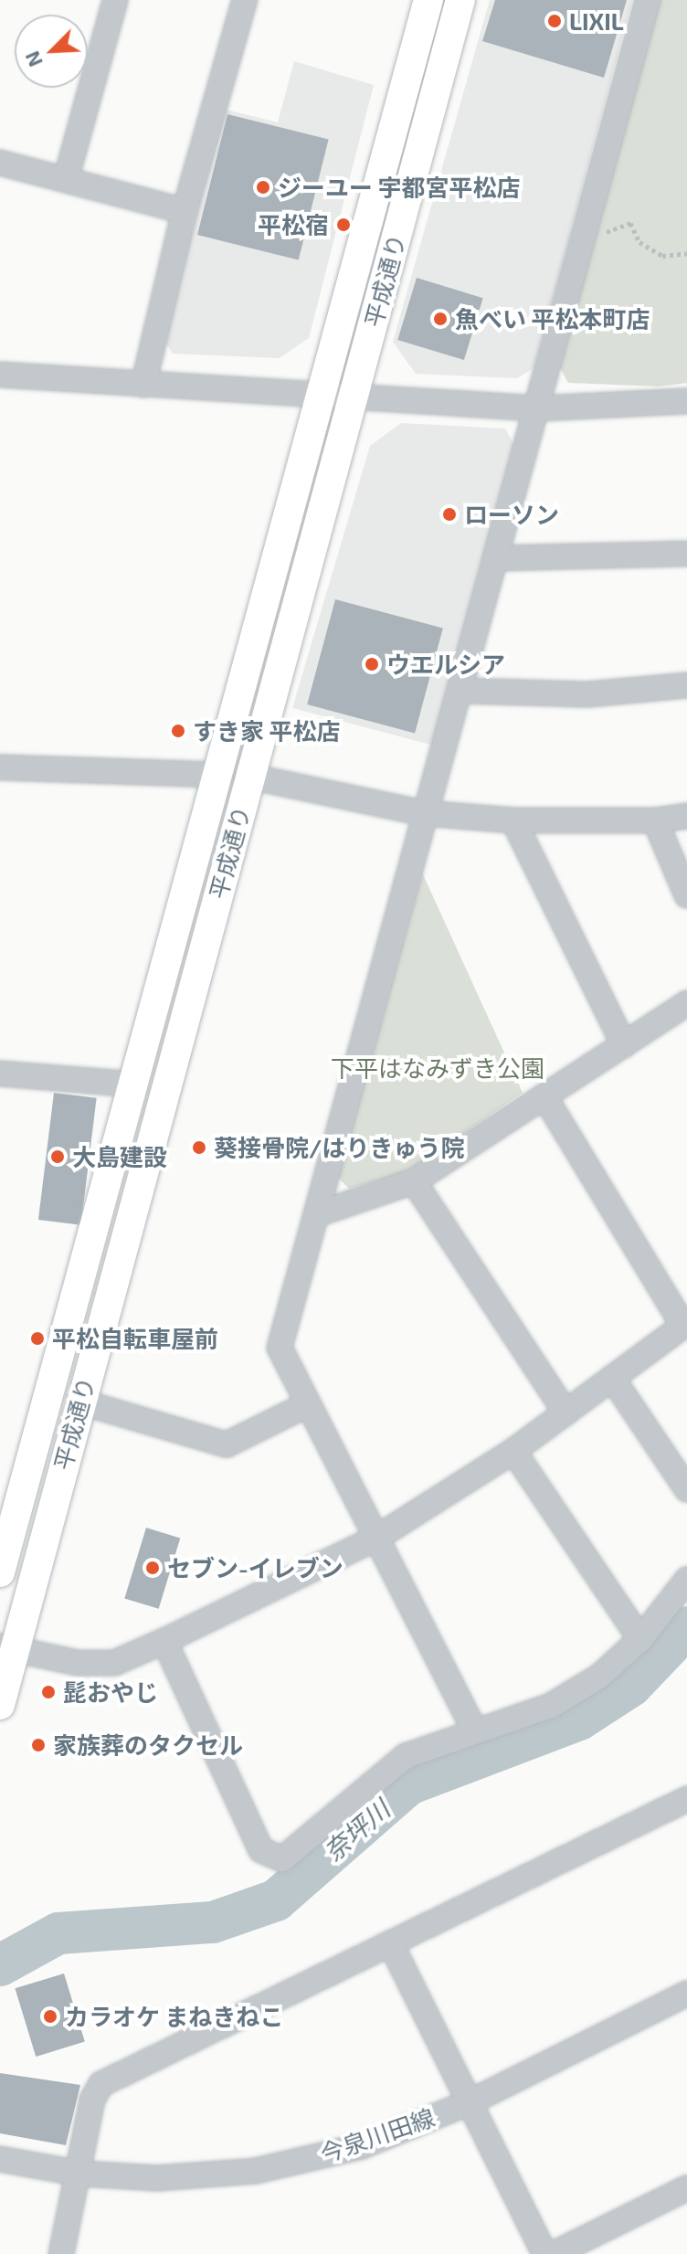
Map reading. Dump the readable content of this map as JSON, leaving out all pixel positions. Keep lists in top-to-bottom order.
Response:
{
  "streets": {
    "main road": ["平成通り"],
    "street": ["今泉川田線"]
  },
  "water": ["奈坪川"],
  "parks": ["下平はなみずき公園"],
  "places": [
    "LIXIL",
    "ジーユー 宇都宮平松店",
    "平松宿",
    "魚べい 平松本町店",
    "ローソン",
    "ウエルシア",
    "すき家 平松店",
    "葵接骨院/はりきゅう院",
    "大島建設",
    "平松自転車屋前",
    "セブン-イレブン",
    "髭おやじ",
    "家族葬のタクセル",
    "カラオケ まねきねこ"
  ],
  "north": "bottom left"
}
